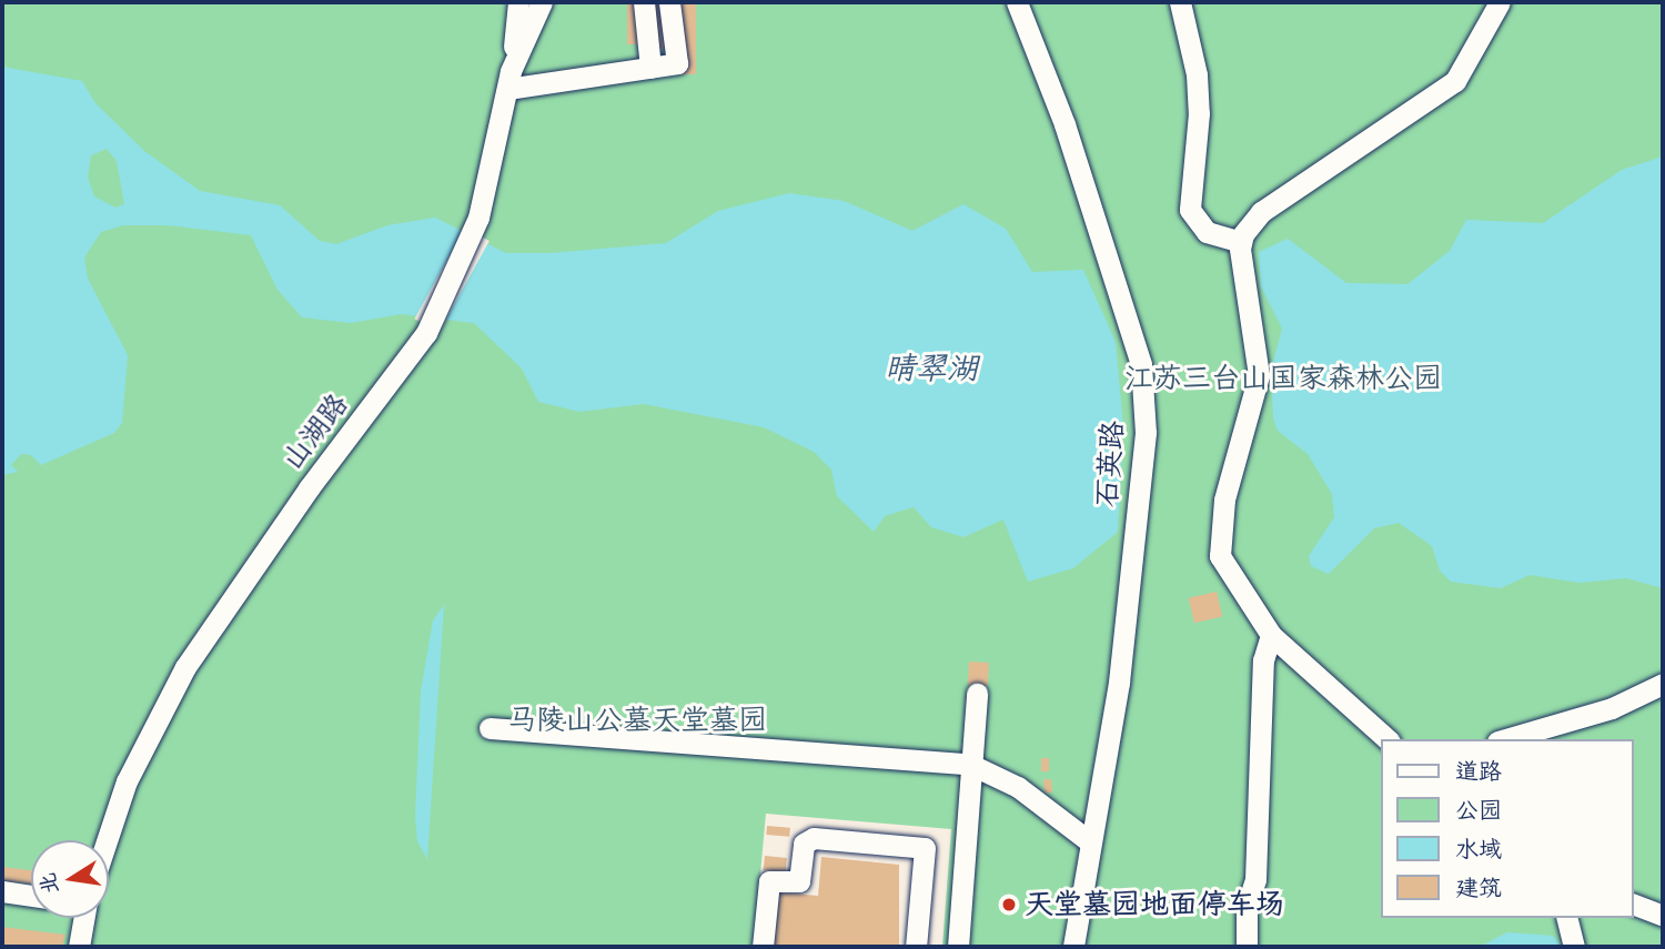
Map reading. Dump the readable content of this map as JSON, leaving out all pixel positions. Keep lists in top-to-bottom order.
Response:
{
  "streets": {
    "street": ["山湖路", "石英路"]
  },
  "water": ["晴翠湖"],
  "parks": ["江苏三台山国家森林公园", "马陵山公墓天堂墓园"],
  "places": ["天堂墓园地面停车场"],
  "legend": [
    "道路",
    "公园",
    "水域",
    "建筑"
  ],
  "north": "left"
}
